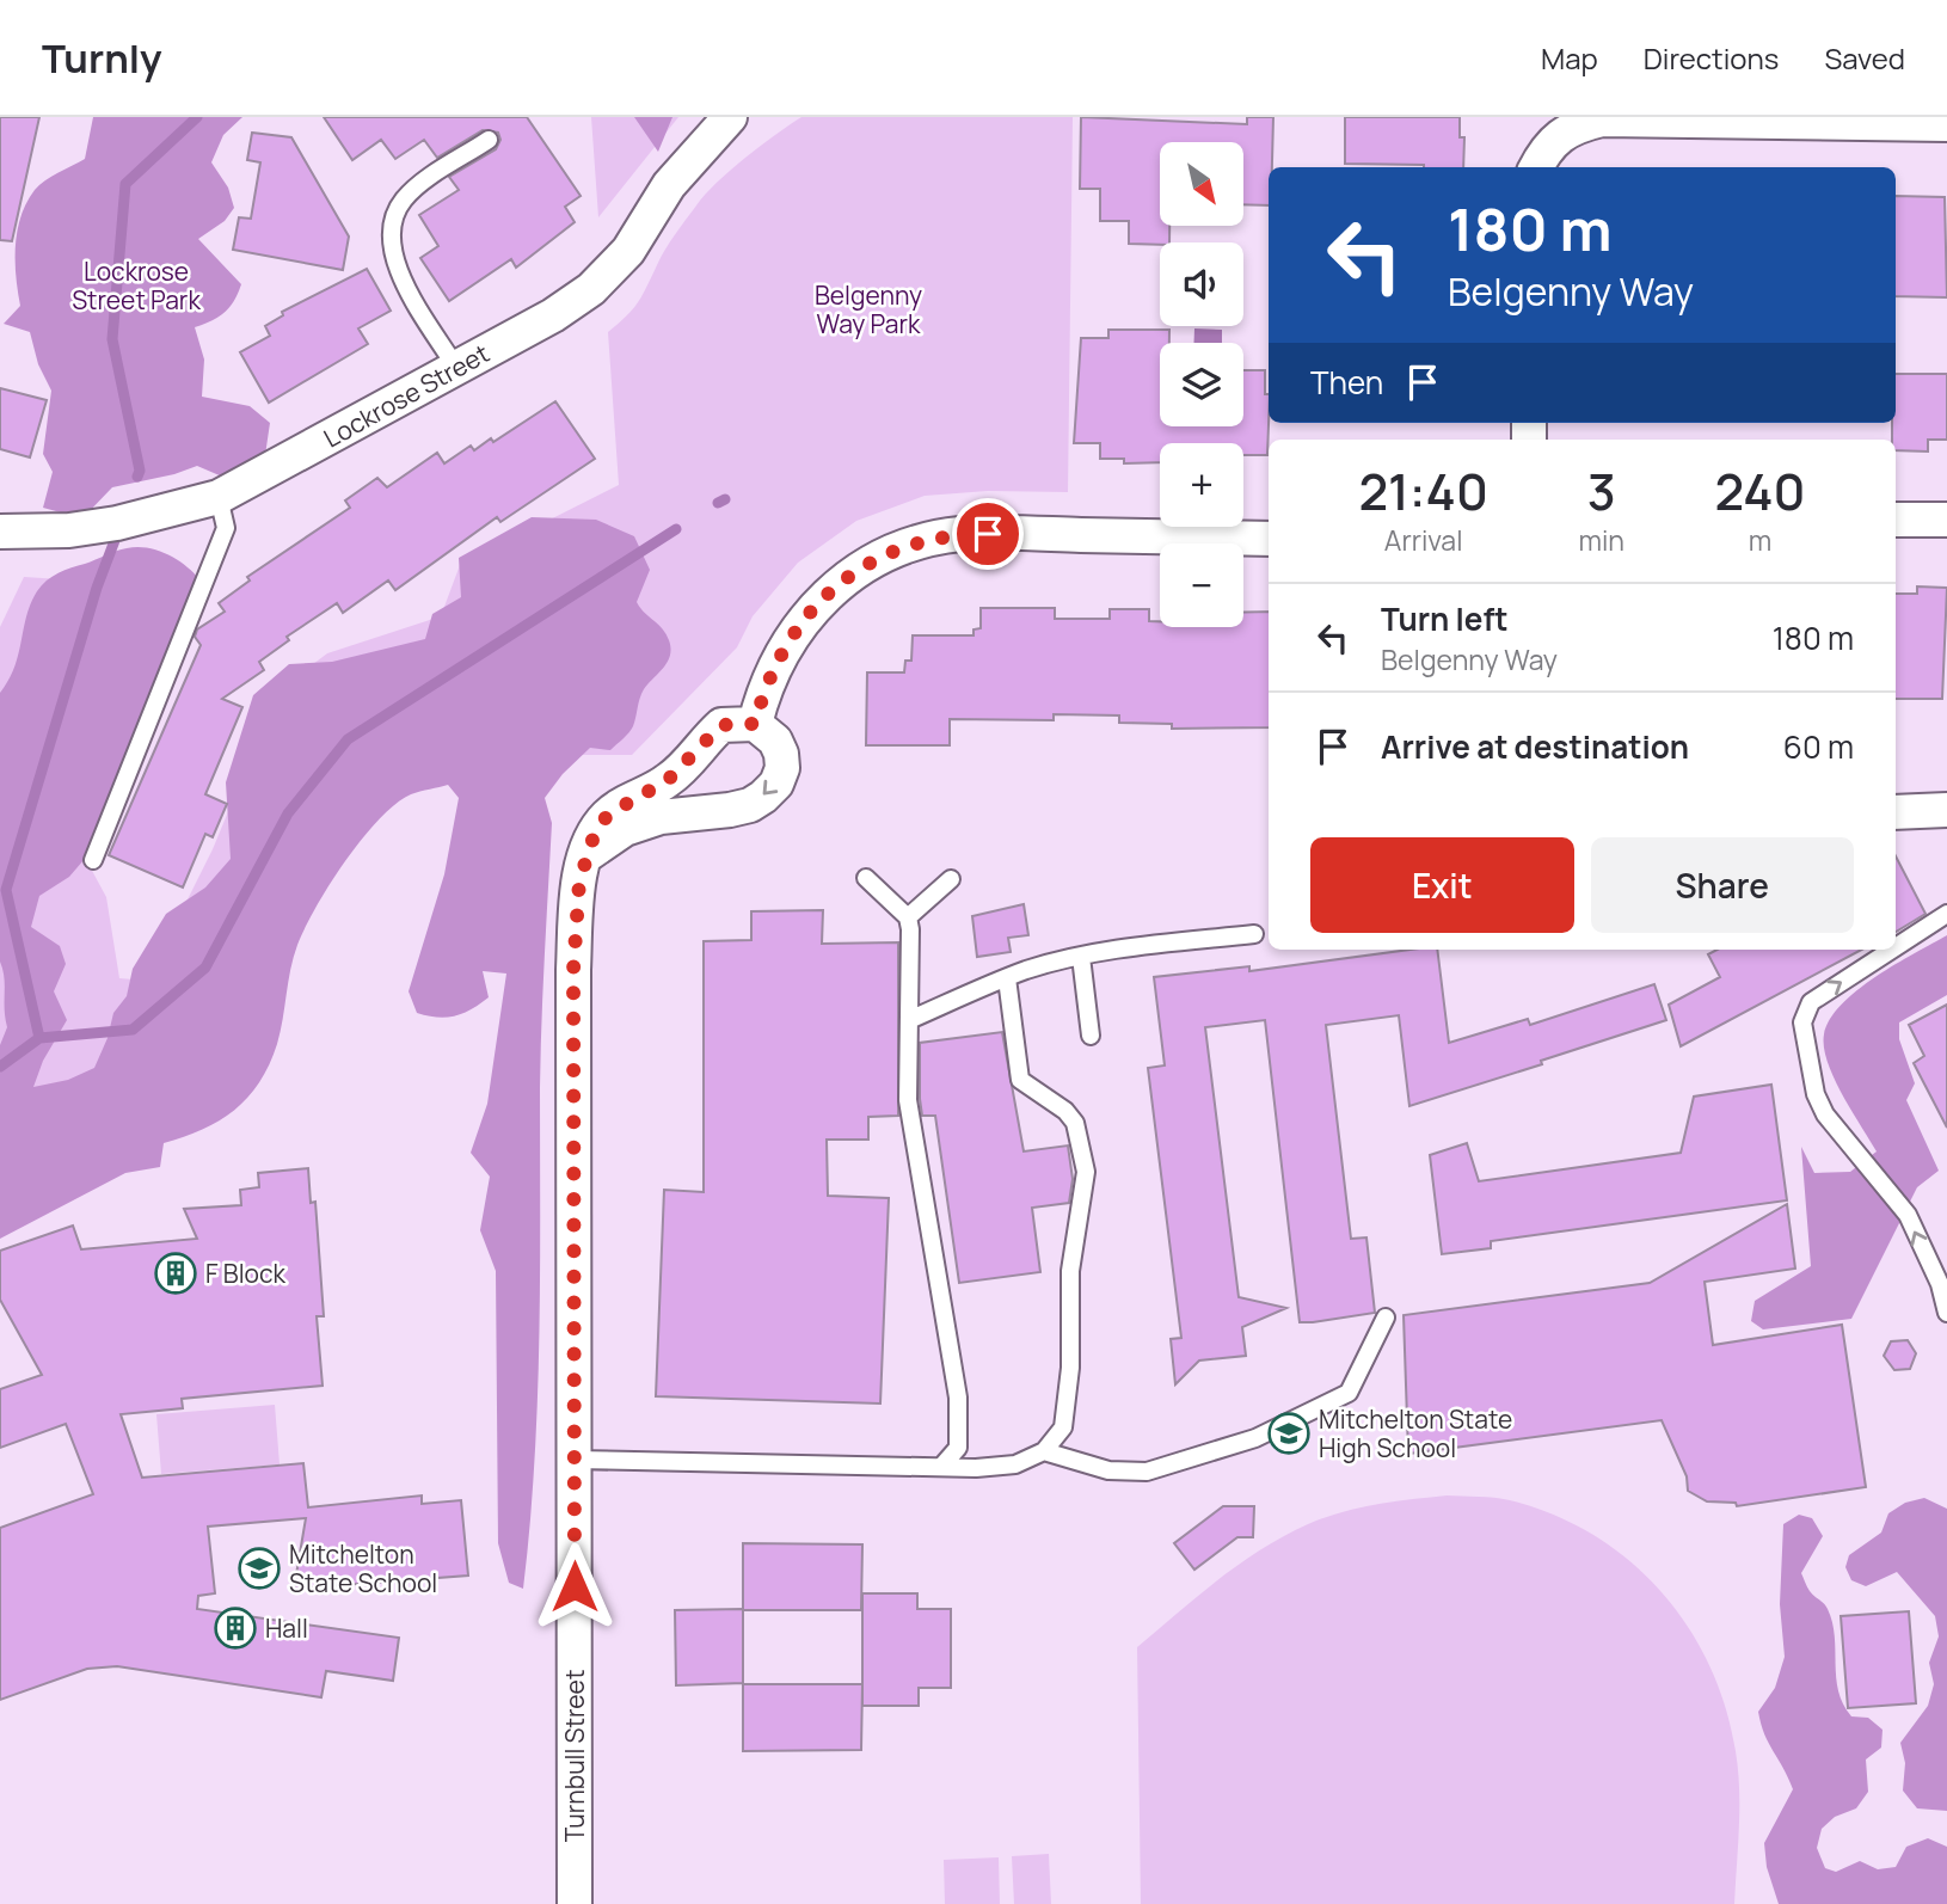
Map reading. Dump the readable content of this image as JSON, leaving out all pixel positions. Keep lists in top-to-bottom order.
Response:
{
  "streets": {
    "street": ["Lockrose Street", "Turnbull Street"]
  },
  "parks": ["Lockrose Street Park", "Belgenny Way Park"],
  "places": {
    "building": ["F Block", "Hall"],
    "school or university": ["Mitchelton State High School", "Mitchelton State School"]
  },
  "north": "bottom right",
  "page": {
    "header": "Turnly",
    "nav": ["Map", "Directions", "Saved"],
    "map_buttons": ["+", "−"],
    "turn": ["180 m", "Belgenny Way"],
    "then": "Then",
    "eta": [
      "21:40",
      "Arrival",
      "3",
      "min",
      "240",
      "m"
    ],
    "list": [
      {
        "name": "Turn left",
        "note": "Belgenny Way",
        "value": "180 m"
      },
      {
        "name": "Arrive at destination",
        "value": "60 m"
      }
    ],
    "buttons": ["Exit", "Share"]
  }
}
